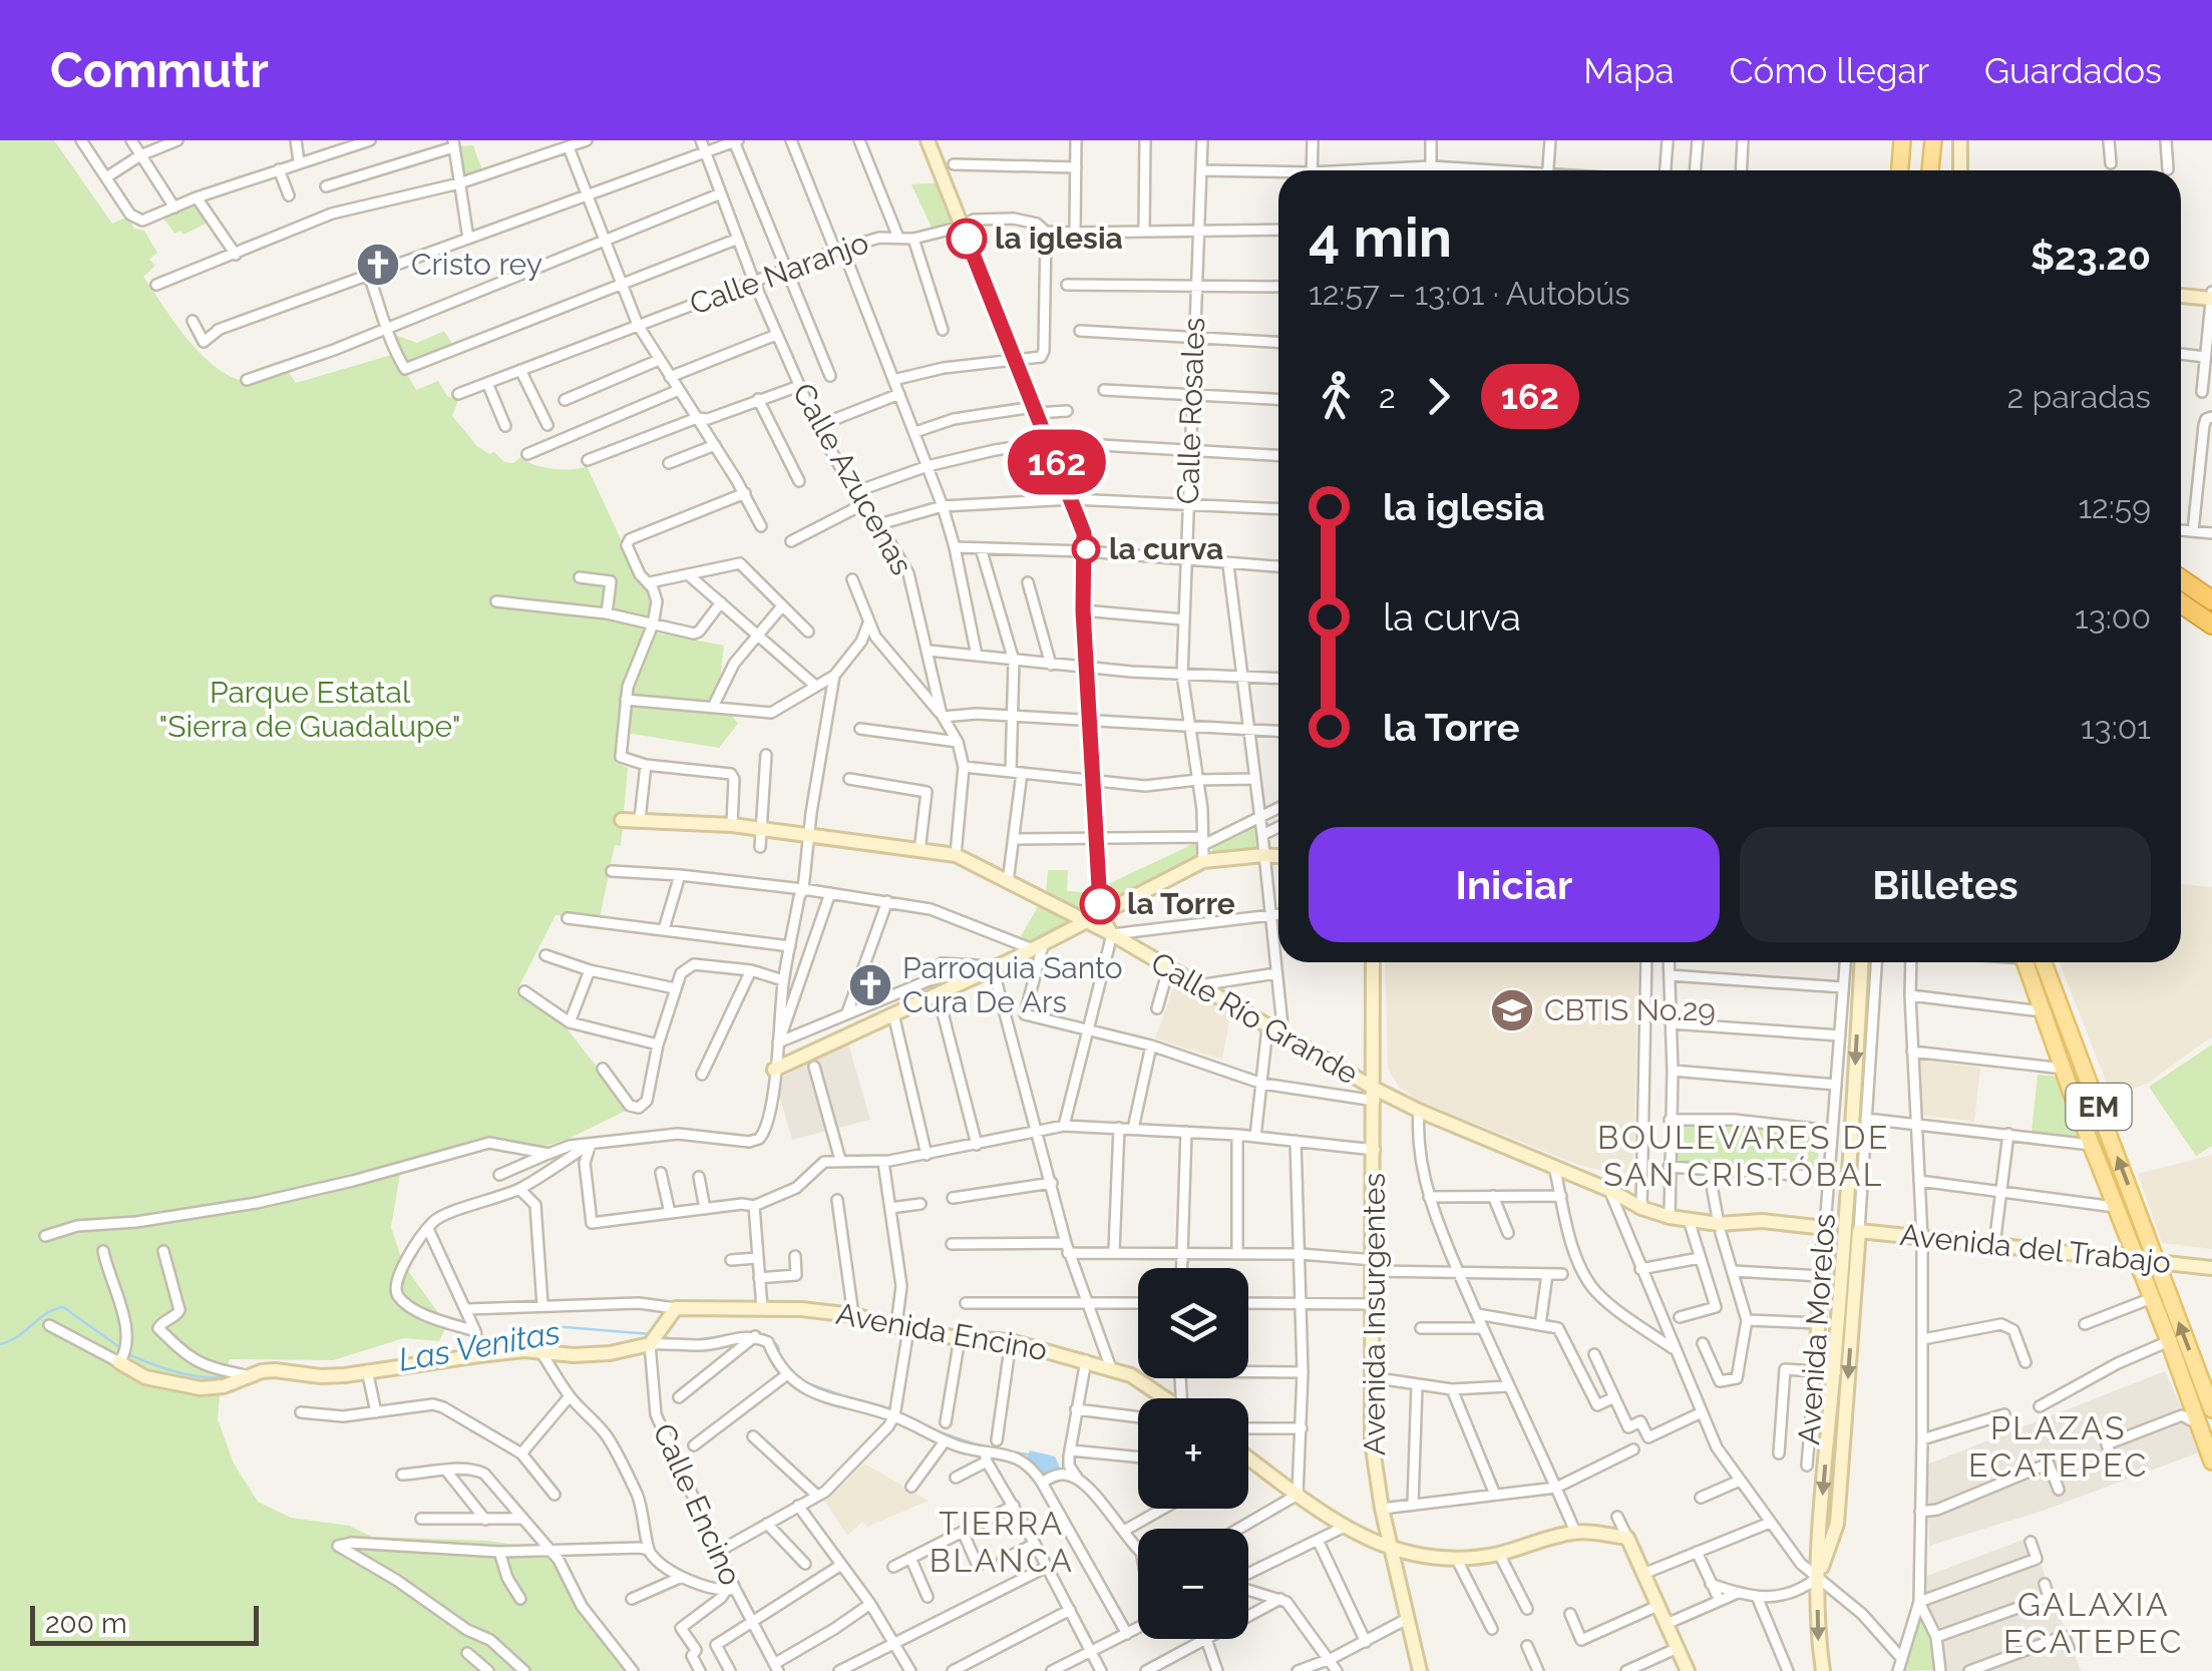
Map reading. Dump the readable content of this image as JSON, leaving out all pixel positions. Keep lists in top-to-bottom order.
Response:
{
  "streets": {
    "main road": [
      "Calle Río Grande",
      "EM",
      "Avenida del Trabajo",
      "Avenida Insurgentes",
      "Avenida Morelos",
      "Avenida Encino"
    ],
    "street": [
      "Calle Naranjo",
      "Calle Rosales",
      "Calle Azucenas",
      "Calle Encino"
    ]
  },
  "crossings": [
    ["Calle Naranjo", "Calle Rosales"],
    ["Calle Naranjo", "Calle Azucenas"],
    ["Calle Azucenas", "Calle Río Grande"],
    ["Calle Río Grande", "Avenida Insurgentes"],
    ["Calle Río Grande", "Avenida Morelos"],
    ["EM", "Avenida del Trabajo"]
  ],
  "districts": [
    "BOULEVARES DE SAN CRISTÓBAL",
    "PLAZAS ECATEPEC",
    "TIERRA BLANCA",
    "GALAXIA ECATEPEC"
  ],
  "water": ["Las Venitas"],
  "parks": ["Parque Estatal \"Sierra de Guadalupe\""],
  "places": {
    "other": ["la iglesia", "la curva", "la Torre"],
    "church": ["Cristo rey", "Parroquia Santo Cura De Ars"],
    "school or university": ["CBTIS No.29"]
  },
  "lines": ["bus line 162"],
  "scale_bar": "200 m",
  "page": {
    "header": "Commutr",
    "nav": ["Mapa", "Cómo llegar", "Guardados"],
    "on_map": "162",
    "heading": ["4 min", "12:57 – 13:01 · Autobús", "$23.20"],
    "legs": ["2", "162", "2 paradas"],
    "list": [
      {
        "name": "la iglesia",
        "value": "12:59"
      },
      {
        "name": "la curva",
        "value": "13:00"
      },
      {
        "name": "la Torre",
        "value": "13:01"
      }
    ],
    "buttons": ["Iniciar", "Billetes"],
    "map_buttons": ["+", "−"],
    "scale": "200 m"
  }
}
